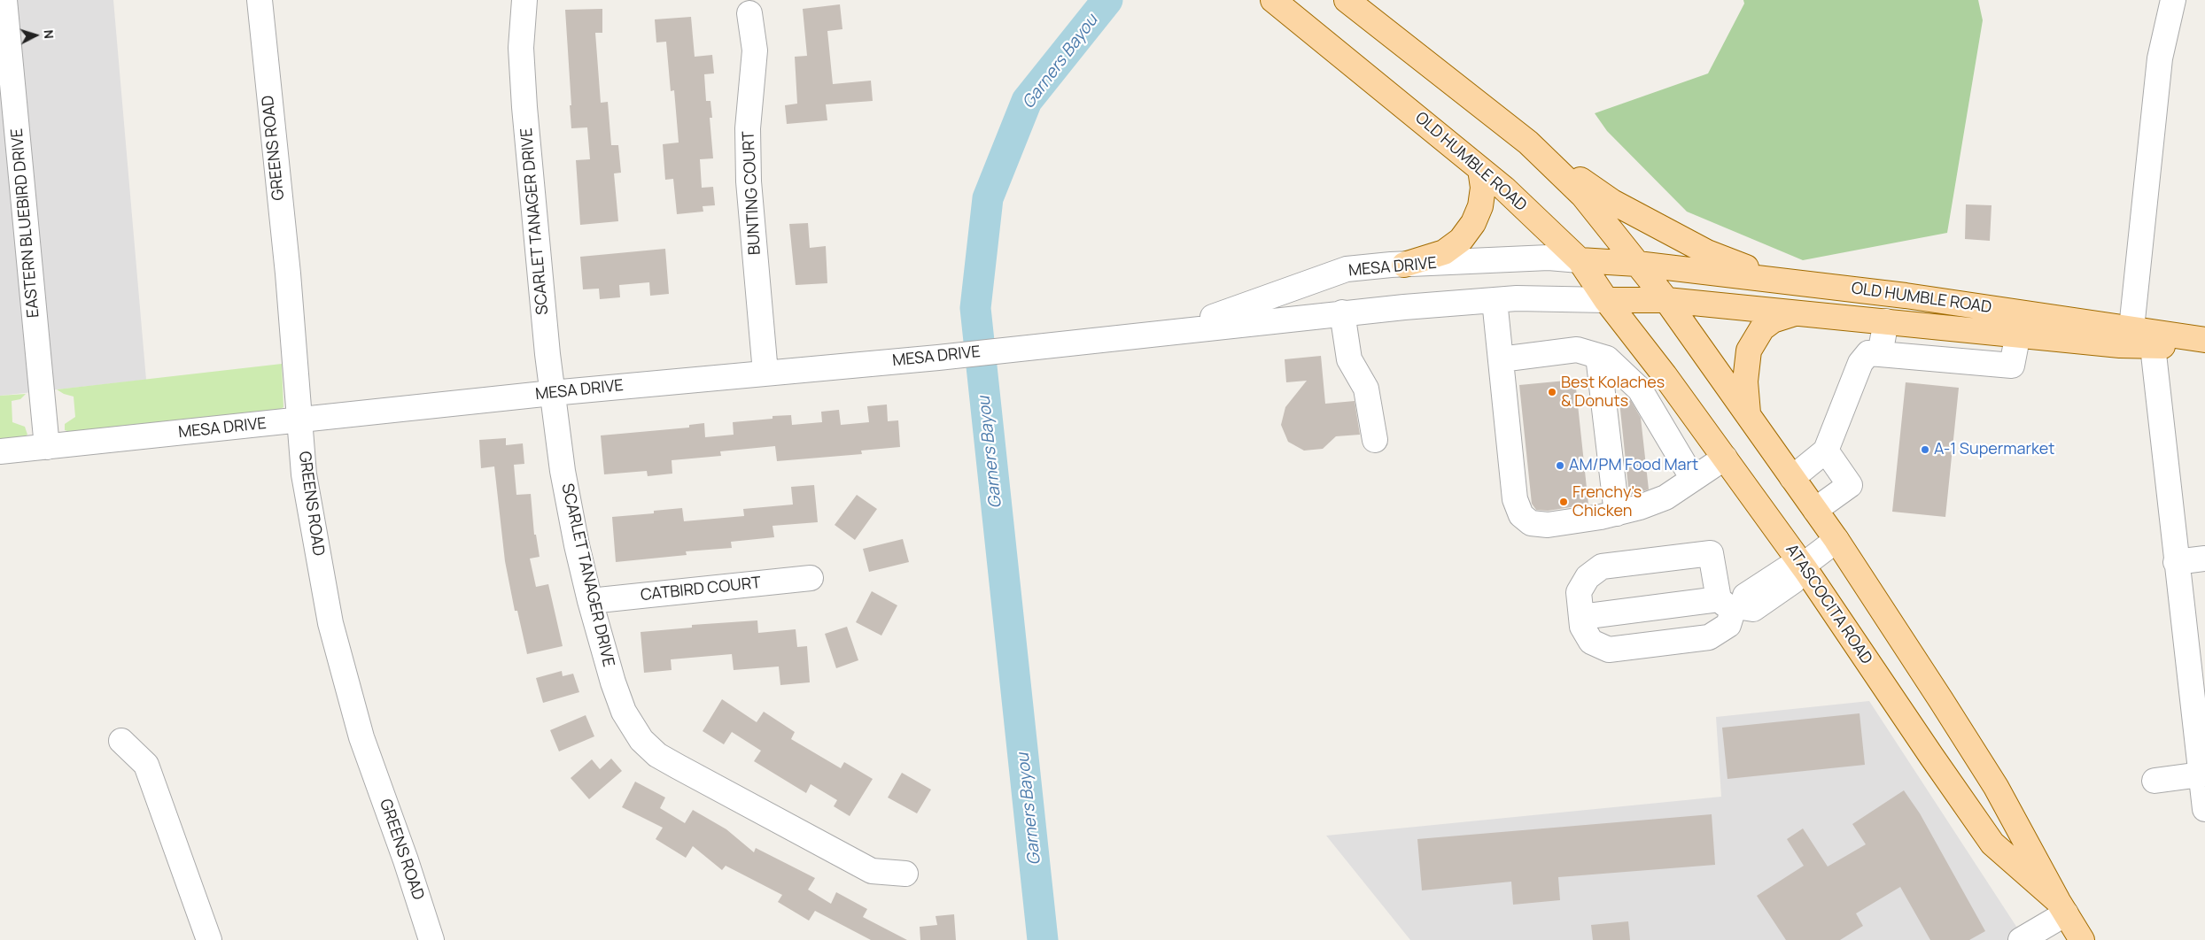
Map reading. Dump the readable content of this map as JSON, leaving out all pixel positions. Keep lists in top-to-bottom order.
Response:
{
  "streets": {
    "main road": ["OLD HUMBLE ROAD", "MESA DRIVE", "ATASCOCITA ROAD"],
    "street": [
      "GREENS ROAD",
      "BUNTING COURT",
      "SCARLET TANAGER DRIVE",
      "EASTERN BLUEBIRD DRIVE",
      "CATBIRD COURT"
    ]
  },
  "crossings": [
    ["GREENS ROAD", "MESA DRIVE"],
    ["OLD HUMBLE ROAD", "MESA DRIVE"],
    ["OLD HUMBLE ROAD", "ATASCOCITA ROAD"],
    ["BUNTING COURT", "MESA DRIVE"],
    ["SCARLET TANAGER DRIVE", "MESA DRIVE"],
    ["SCARLET TANAGER DRIVE", "CATBIRD COURT"],
    ["EASTERN BLUEBIRD DRIVE", "MESA DRIVE"],
    ["MESA DRIVE", "ATASCOCITA ROAD"]
  ],
  "water": ["Garners Bayou"],
  "places": [
    "Best Kolaches & Donuts",
    "A-1 Supermarket",
    "AM/PM Food Mart",
    "Frenchy's Chicken"
  ],
  "north": "right"
}
